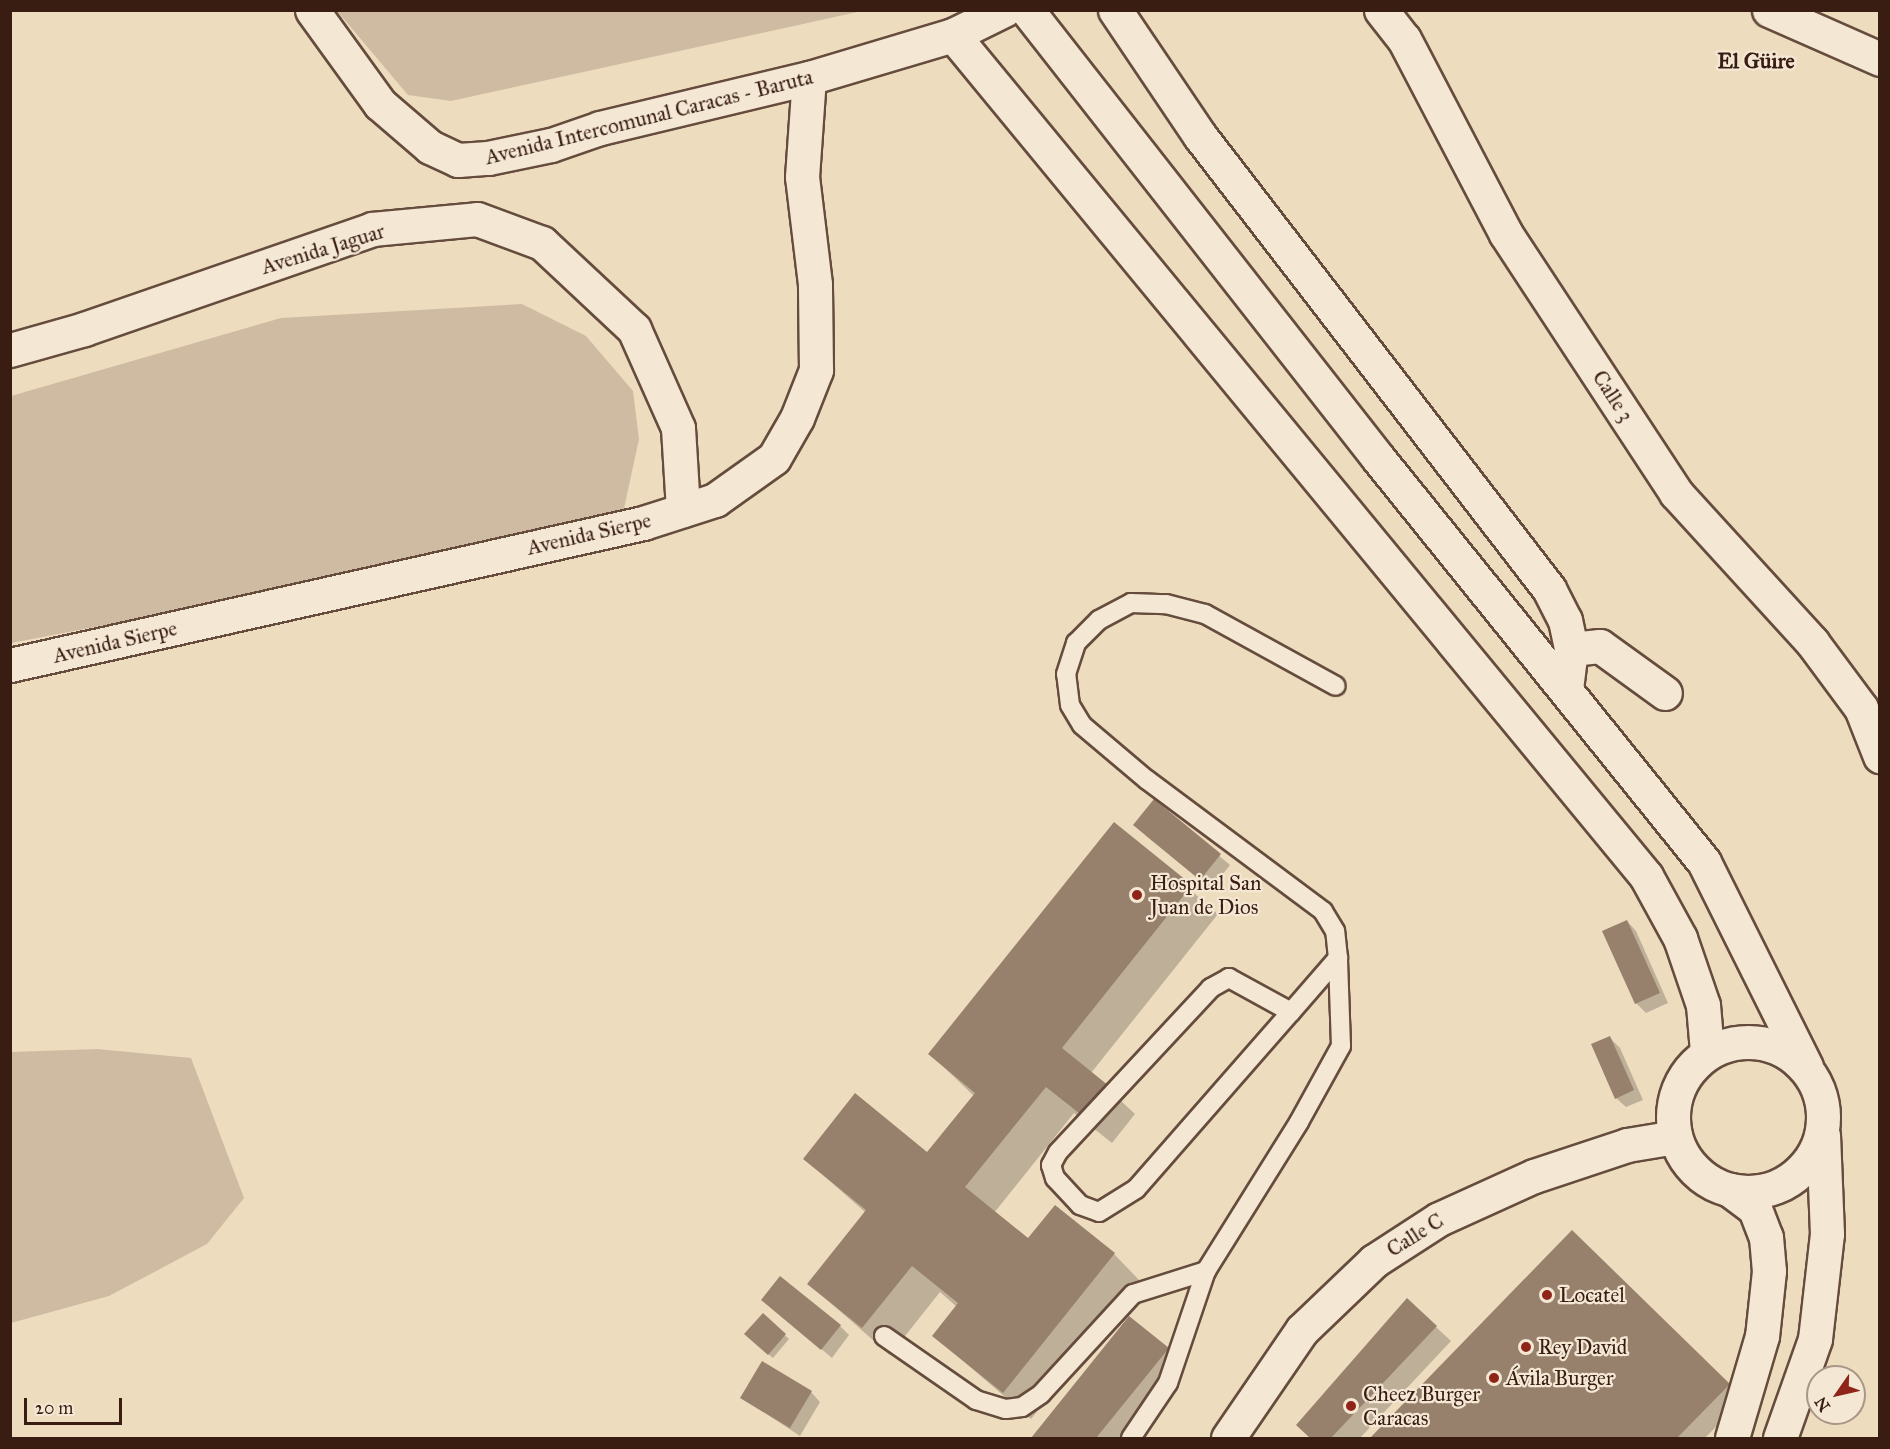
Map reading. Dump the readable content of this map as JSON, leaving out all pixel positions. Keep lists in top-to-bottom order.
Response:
{
  "streets": {
    "street": [
      "Avenida Intercomunal Caracas - Baruta",
      "Avenida Jaguar",
      "Calle 3",
      "Avenida Sierpe",
      "Calle C"
    ]
  },
  "crossings": [
    ["Avenida Intercomunal Caracas - Baruta", "Avenida Sierpe"],
    ["Avenida Jaguar", "Avenida Sierpe"]
  ],
  "districts": ["El Güire"],
  "places": [
    "Hospital San Juan de Dios",
    "Locatel",
    "Rey David",
    "Ávila Burger",
    "Cheez Burger Caracas"
  ],
  "scale_bar": "20 m",
  "north": "bottom left"
}
